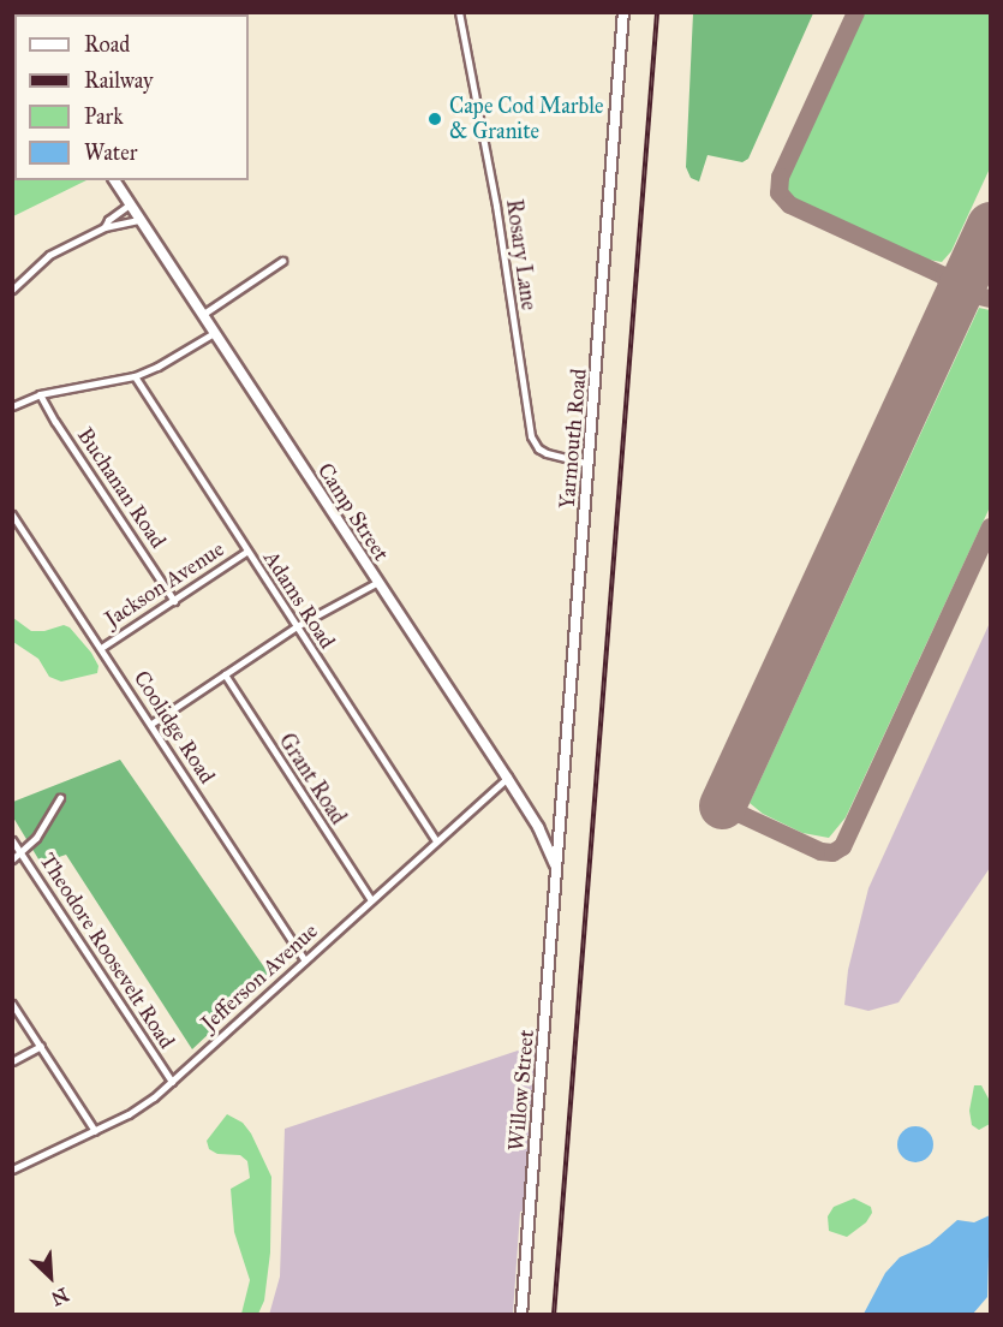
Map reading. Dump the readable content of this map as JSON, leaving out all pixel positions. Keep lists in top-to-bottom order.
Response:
{
  "streets": {
    "main road": ["Yarmouth Road", "Camp Street", "Willow Street"],
    "street": [
      "Rosary Lane",
      "Buchanan Road",
      "Jackson Avenue",
      "Adams Road",
      "Coolidge Road",
      "Grant Road",
      "Theodore Roosevelt Road",
      "Jefferson Avenue"
    ]
  },
  "crossings": [
    ["Rosary Lane", "Yarmouth Road"],
    ["Yarmouth Road", "Camp Street"],
    ["Yarmouth Road", "Willow Street"],
    ["Buchanan Road", "Jackson Avenue"],
    ["Camp Street", "Jefferson Avenue"],
    ["Camp Street", "Willow Street"],
    ["Jackson Avenue", "Adams Road"],
    ["Jackson Avenue", "Coolidge Road"],
    ["Adams Road", "Jefferson Avenue"],
    ["Coolidge Road", "Jefferson Avenue"],
    ["Grant Road", "Jefferson Avenue"],
    ["Theodore Roosevelt Road", "Jefferson Avenue"]
  ],
  "places": ["Cape Cod Marble & Granite"],
  "legend": [
    "Road",
    "Railway",
    "Park",
    "Water"
  ],
  "north": "bottom right"
}
